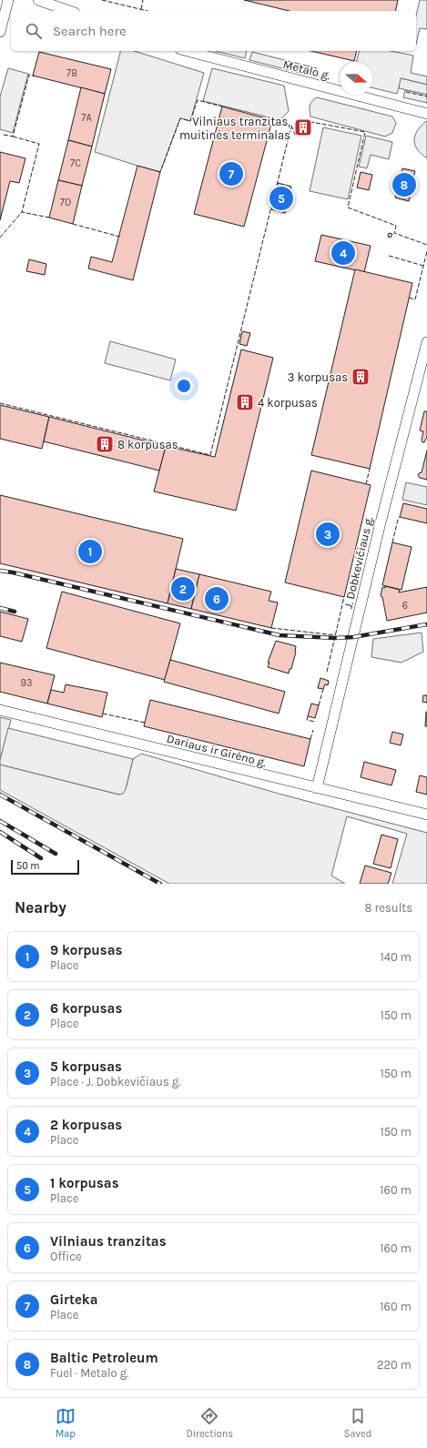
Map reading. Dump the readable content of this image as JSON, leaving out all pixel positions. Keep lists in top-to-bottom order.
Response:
{
  "streets": {
    "street": ["Metalo g.", "J. Dobkevičiaus g.", "Dariaus ir Girėno g."]
  },
  "crossings": [
    ["J. Dobkevičiaus g.", "Dariaus ir Girėno g."]
  ],
  "places": {
    "building": [
      "Vilniaus tranzitas, muitinės terminalas",
      "3 korpusas",
      "4 korpusas",
      "8 korpusas"
    ]
  },
  "house_numbers": [
    "7B",
    "7A",
    "7C",
    "7D",
    "6",
    "93"
  ],
  "scale_bar": "50 m",
  "north": "right",
  "page": {
    "search": "Search here",
    "pins": [
      "7",
      "8",
      "5",
      "4",
      "3",
      "1",
      "2",
      "6"
    ],
    "scale": "50 m",
    "heading": ["Nearby", "8 results"],
    "list": [
      {
        "mark": "1",
        "name": "9 korpusas",
        "note": "Place",
        "value": "140 m"
      },
      {
        "mark": "2",
        "name": "6 korpusas",
        "note": "Place",
        "value": "150 m"
      },
      {
        "mark": "3",
        "name": "5 korpusas",
        "note": "Place · J. Dobkevičiaus g.",
        "value": "150 m"
      },
      {
        "mark": "4",
        "name": "2 korpusas",
        "note": "Place",
        "value": "150 m"
      },
      {
        "mark": "5",
        "name": "1 korpusas",
        "note": "Place",
        "value": "160 m"
      },
      {
        "mark": "6",
        "name": "Vilniaus tranzitas",
        "note": "Office",
        "value": "160 m"
      },
      {
        "mark": "7",
        "name": "Girteka",
        "note": "Place",
        "value": "160 m"
      },
      {
        "mark": "8",
        "name": "Baltic Petroleum",
        "note": "Fuel · Metalo g.",
        "value": "220 m"
      }
    ],
    "nav": ["Map", "Directions", "Saved"]
  }
}
